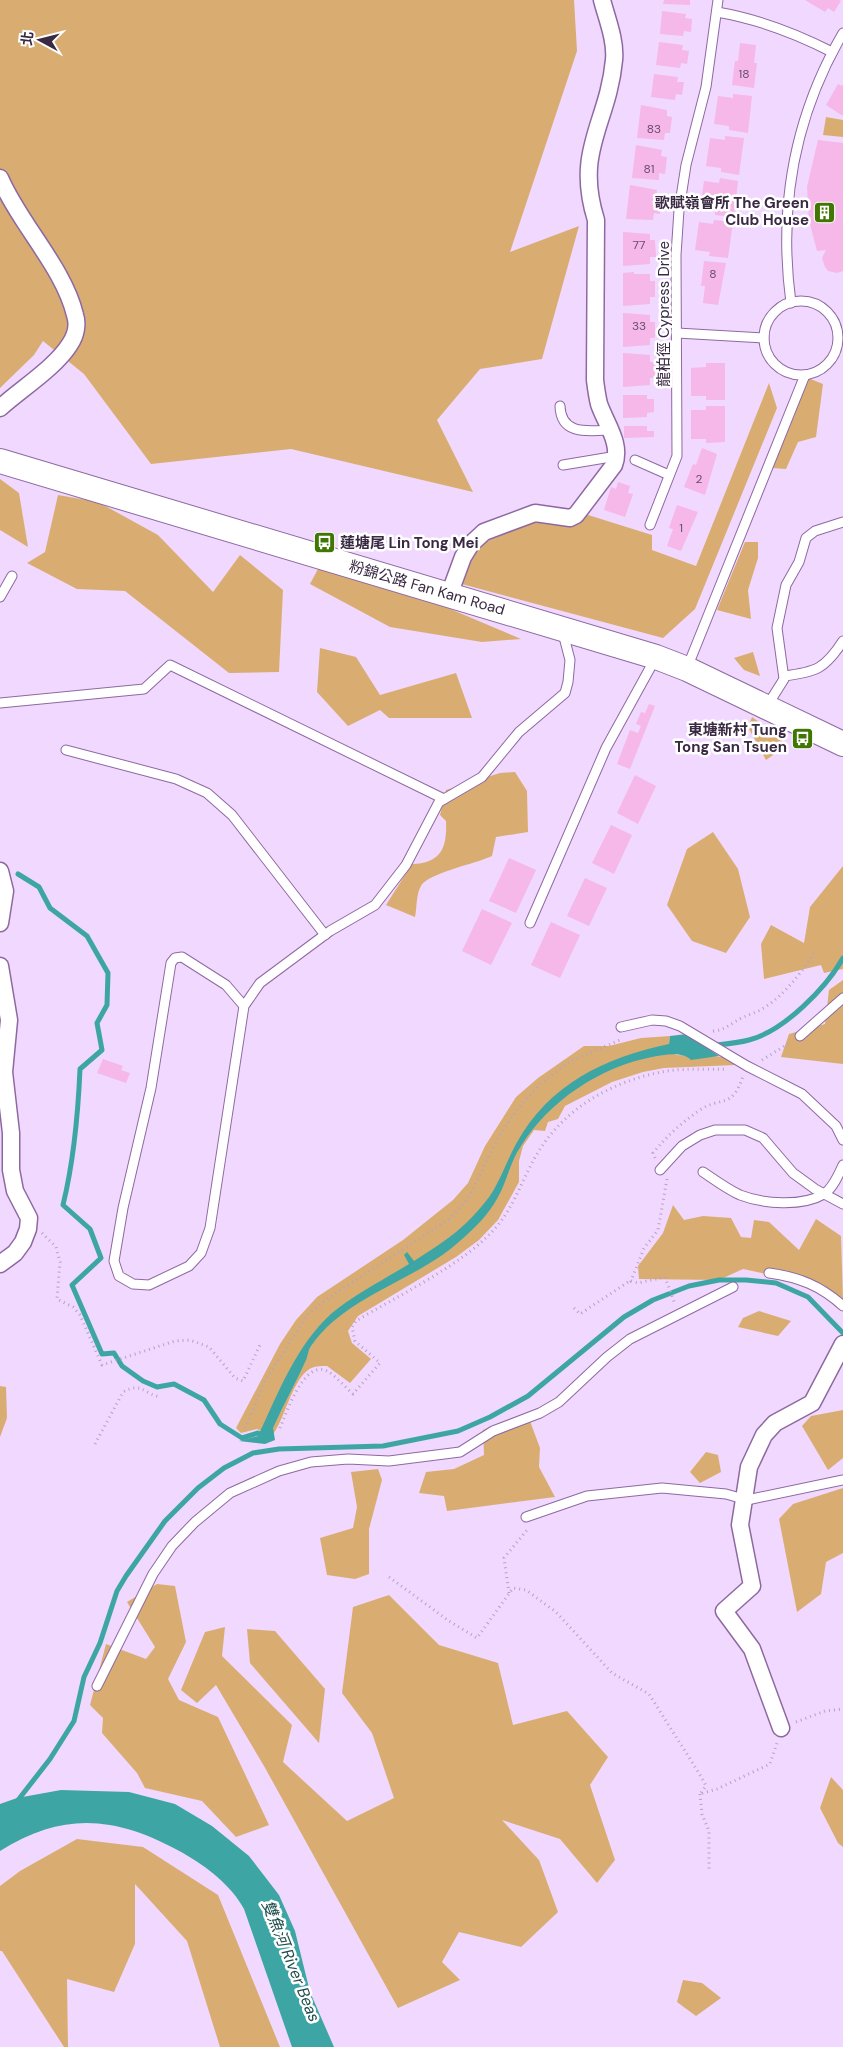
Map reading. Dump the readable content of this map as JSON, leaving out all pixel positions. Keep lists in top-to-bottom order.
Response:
{
  "streets": {
    "main road": ["粉錦公路 Fan Kam Road"],
    "lane": ["龍柏徑 Cypress Drive"]
  },
  "water": ["雙魚河 River Beas"],
  "places": {
    "building": ["歌賦嶺會所 The Green Club House"],
    "bus stop": ["蓮塘尾 Lin Tong Mei", "東塘新村 Tung Tong San Tsuen"]
  },
  "house_numbers": [
    "18",
    "83",
    "81",
    "77",
    "8",
    "33",
    "2",
    "1"
  ],
  "north": "left"
}
